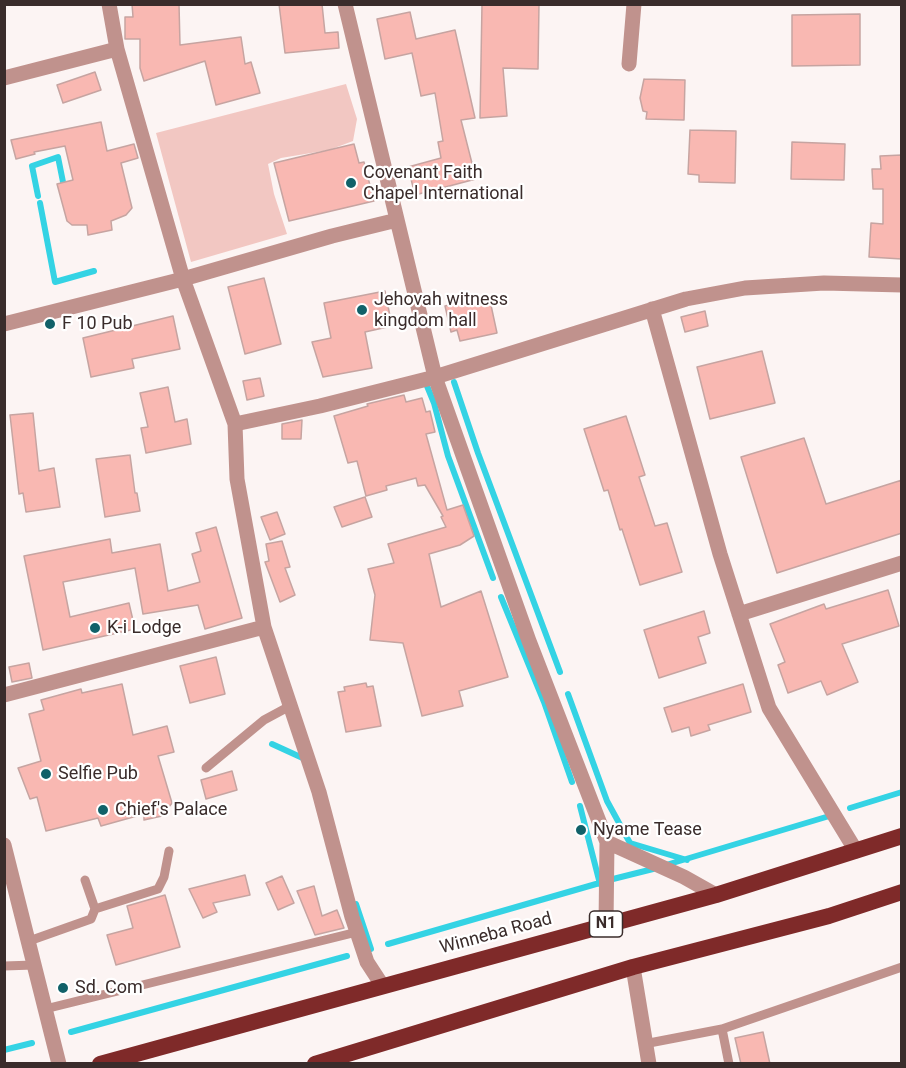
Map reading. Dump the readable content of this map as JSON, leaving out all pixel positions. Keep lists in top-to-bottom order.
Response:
{
  "streets": {
    "highway": ["N1", "Winneba Road"]
  },
  "places": [
    "Covenant Faith Chapel International",
    "Jehovah witness kingdom hall",
    "F 10 Pub",
    "K-i Lodge",
    "Selfie Pub",
    "Chief's Palace",
    "Nyame Tease",
    "Sd. Com"
  ]
}
